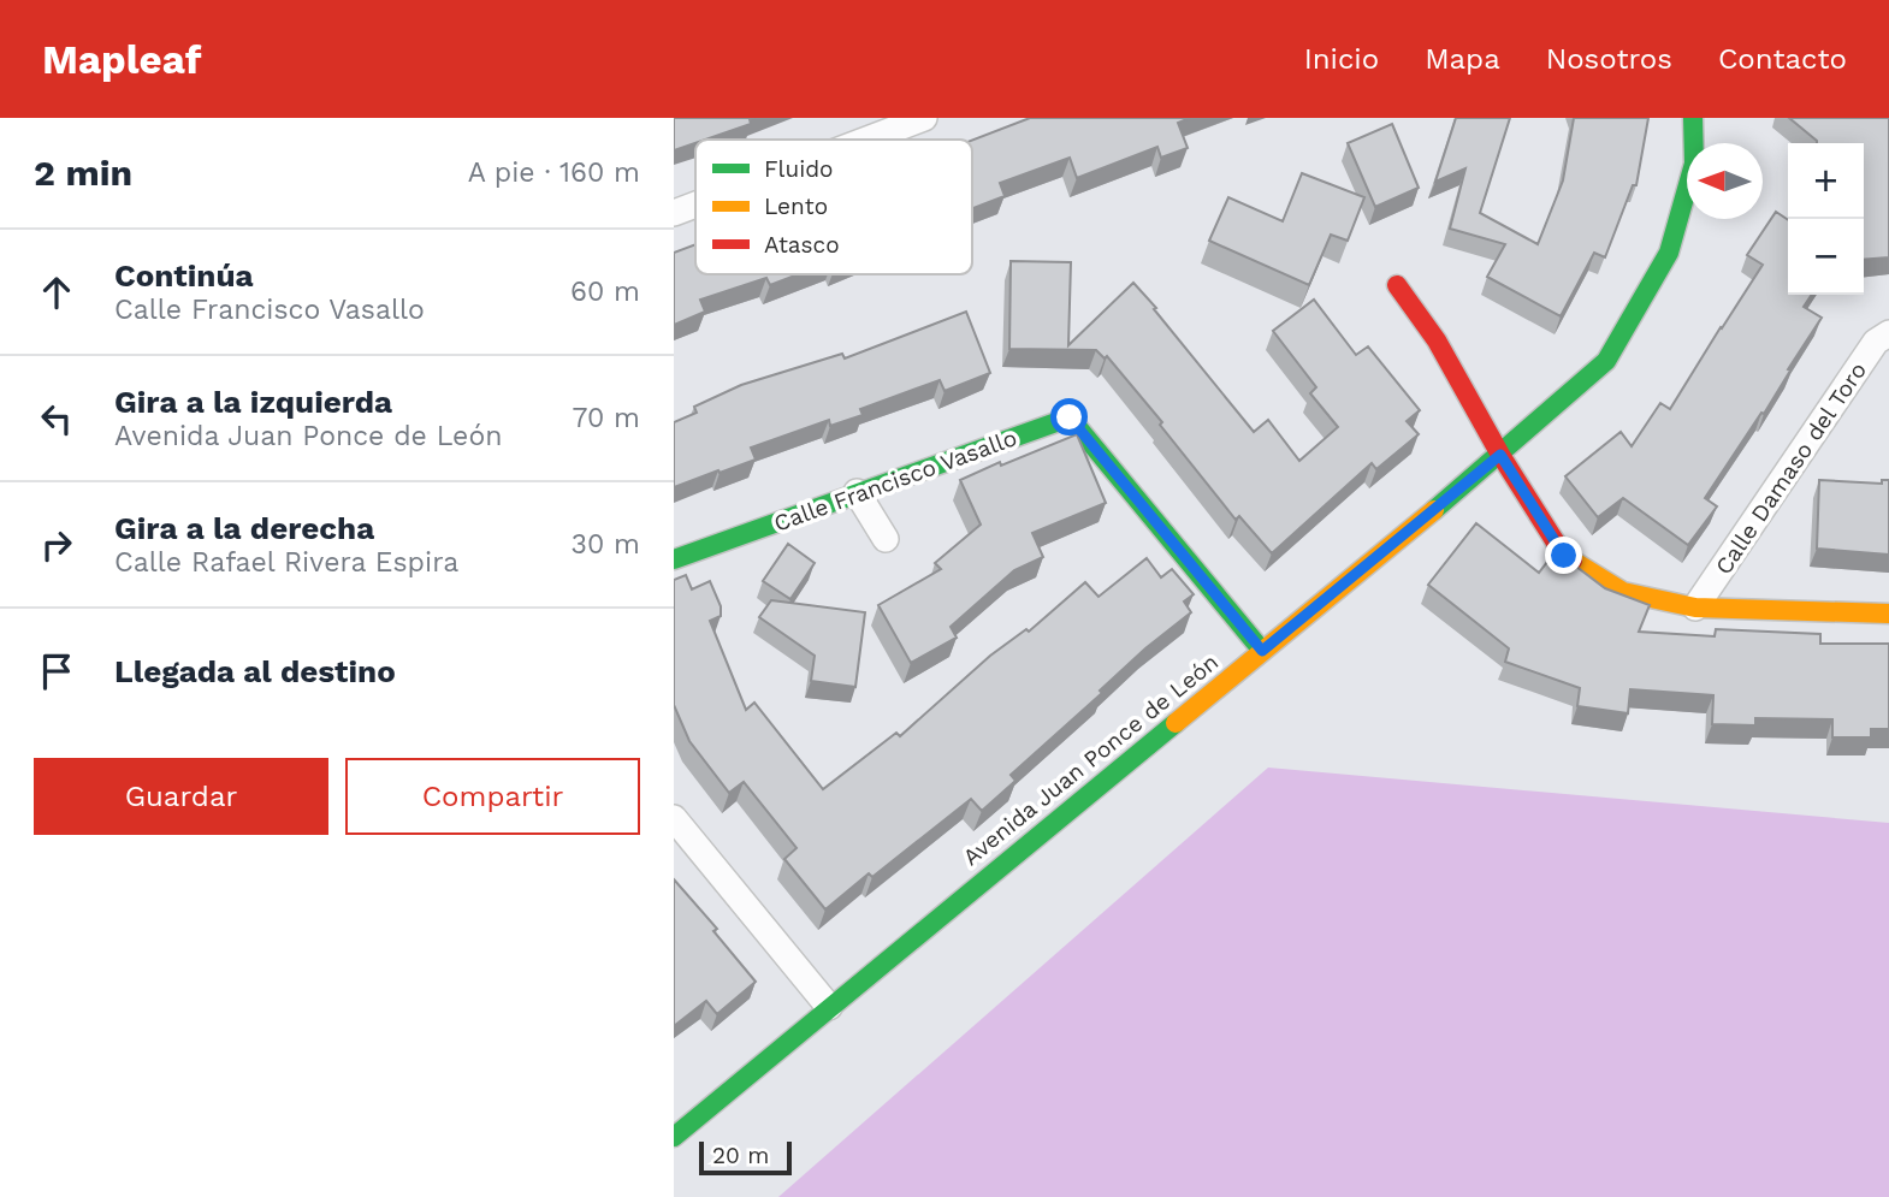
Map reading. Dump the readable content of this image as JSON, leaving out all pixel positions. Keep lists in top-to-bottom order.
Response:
{
  "streets": {
    "street": ["Calle Damaso del Toro", "Calle Francisco Vasallo", "Avenida Juan Ponce de León"]
  },
  "crossings": [
    ["Calle Francisco Vasallo", "Avenida Juan Ponce de León"]
  ],
  "legend": ["Fluido", "Lento", "Atasco"],
  "scale_bar": "20 m",
  "north": "left",
  "page": {
    "header": "Mapleaf",
    "nav": [
      "Inicio",
      "Mapa",
      "Nosotros",
      "Contacto"
    ],
    "heading": ["2 min", "A pie · 160 m"],
    "map_buttons": ["+", "−"],
    "list": [
      ["Continúa", "Calle Francisco Vasallo", "60 m"],
      ["Gira a la izquierda", "Avenida Juan Ponce de León", "70 m"],
      ["Gira a la derecha", "Calle Rafael Rivera Espira", "30 m"],
      "Llegada al destino"
    ],
    "buttons": ["Guardar", "Compartir"],
    "scale": "20 m"
  }
}
